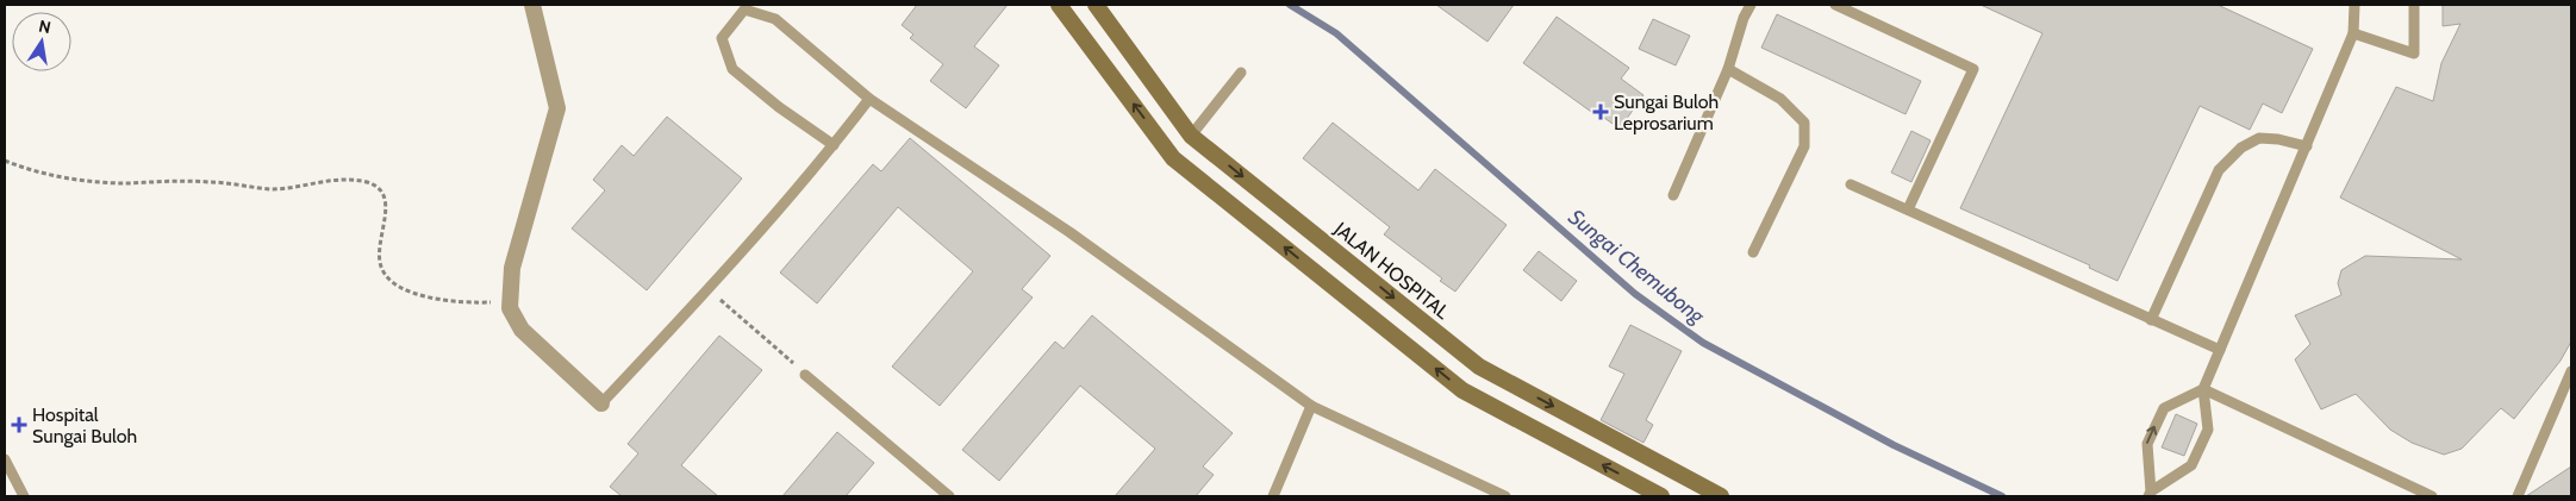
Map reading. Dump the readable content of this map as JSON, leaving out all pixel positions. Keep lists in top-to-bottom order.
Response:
{
  "streets": {
    "main road": ["JALAN HOSPITAL"]
  },
  "water": ["Sungai Chemubong"],
  "places": {
    "health": ["Sungai Buloh Leprosarium", "Hospital Sungai Buloh"]
  },
  "north": "top"
}
